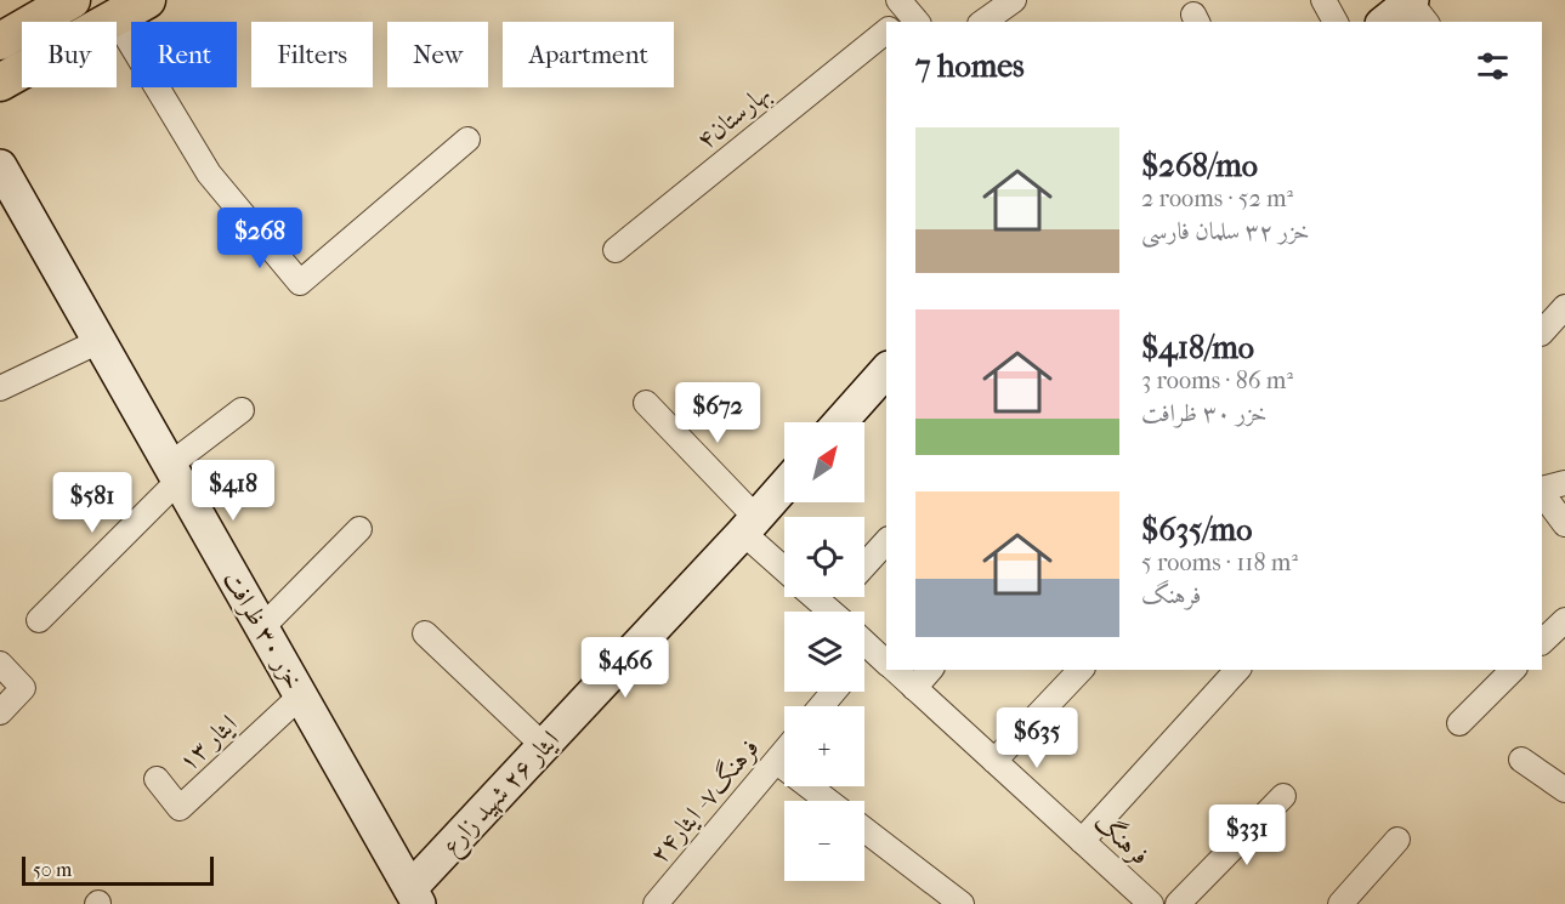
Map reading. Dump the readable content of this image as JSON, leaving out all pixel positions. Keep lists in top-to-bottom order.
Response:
{
  "streets": {
    "street": [
      "بهارستان۴",
      "خزر ۳۰ ظرافت",
      "ایثار ۱۳",
      "ایثار ۲۶ شهید زارع",
      "فرهنگ۷- ایثار۲۴",
      "فرهنگ"
    ]
  },
  "crossings": [
    ["خزر ۳۰ ظرافت", "ایثار ۱۳"],
    ["خزر ۳۰ ظرافت", "ایثار ۲۶ شهید زارع"]
  ],
  "scale_bar": "50 m",
  "north": "top right",
  "page": {
    "chip": [
      "Buy",
      "Rent",
      "Filters",
      "New",
      "Apartment"
    ],
    "heading": "7 homes",
    "list": [
      {
        "name": "$268/mo",
        "note": "2 rooms · 52 m² · خزر ۳۲ سلمان فارسی"
      },
      {
        "name": "$418/mo",
        "note": "3 rooms · 86 m² · خزر ۳۰ ظرافت"
      },
      {
        "name": "$635/mo",
        "note": "5 rooms · 118 m² · فرهنگ"
      }
    ],
    "price": [
      "$268",
      "$672",
      "$418",
      "$581",
      "$466",
      "$635",
      "$331"
    ],
    "map_buttons": ["+", "−"],
    "scale": "50 m"
  }
}
